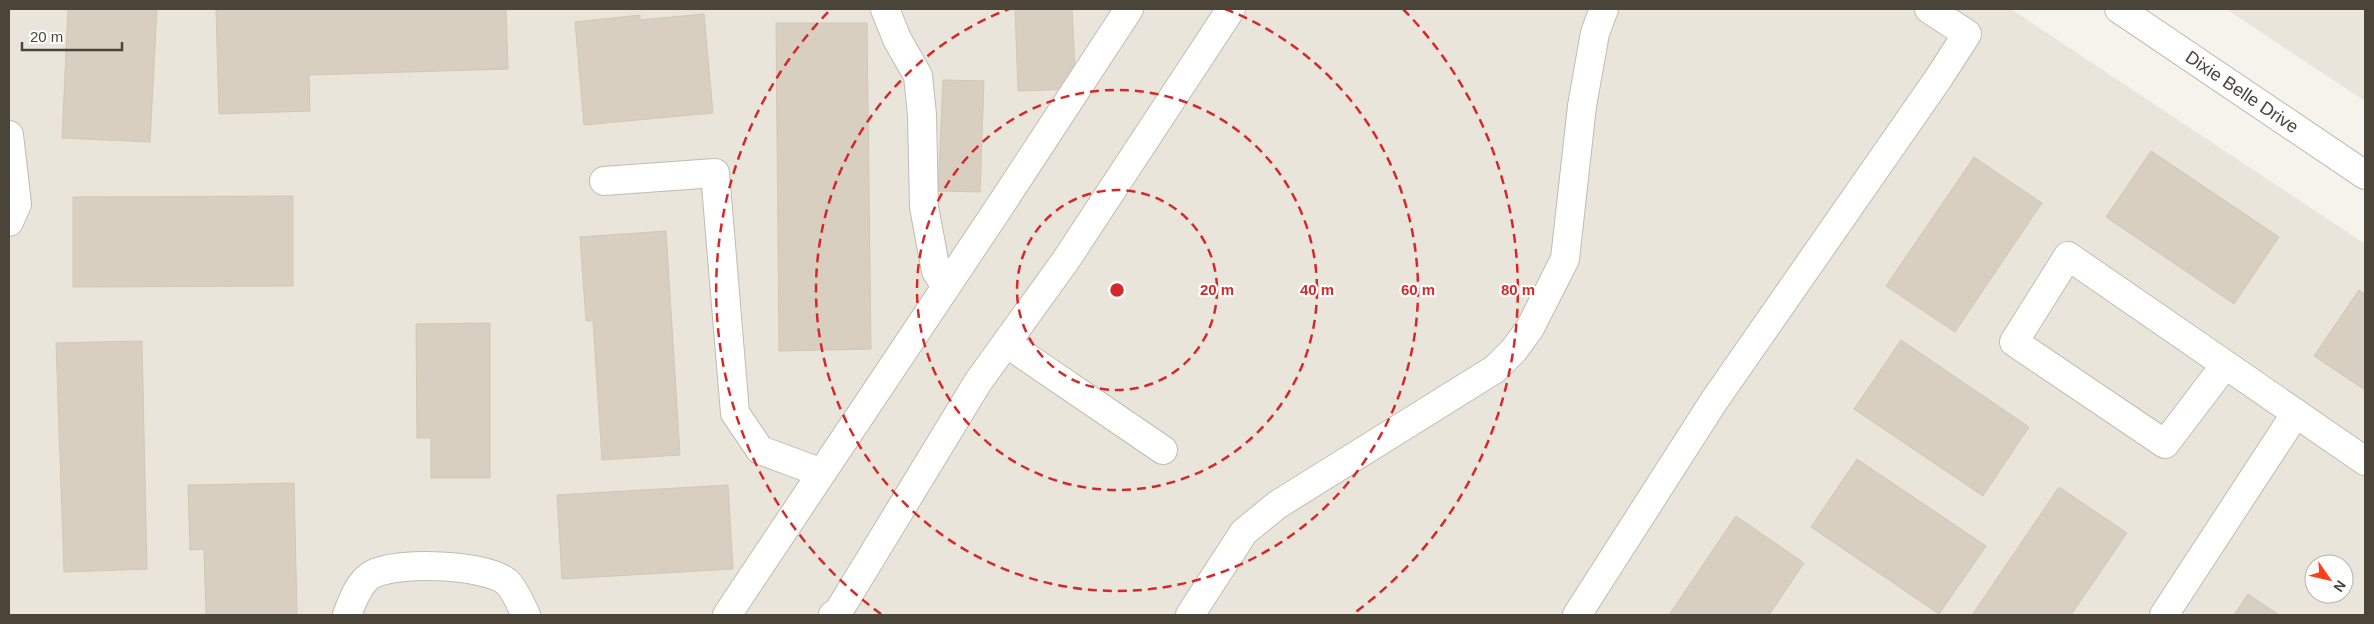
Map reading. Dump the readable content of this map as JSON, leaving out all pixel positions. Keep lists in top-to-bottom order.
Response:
{
  "streets": {
    "street": ["Dixie Belle Drive"]
  },
  "scale_bar": "20 m",
  "north": "bottom right",
  "rings": [
    "20 m",
    "40 m",
    "60 m",
    "80 m"
  ]
}
